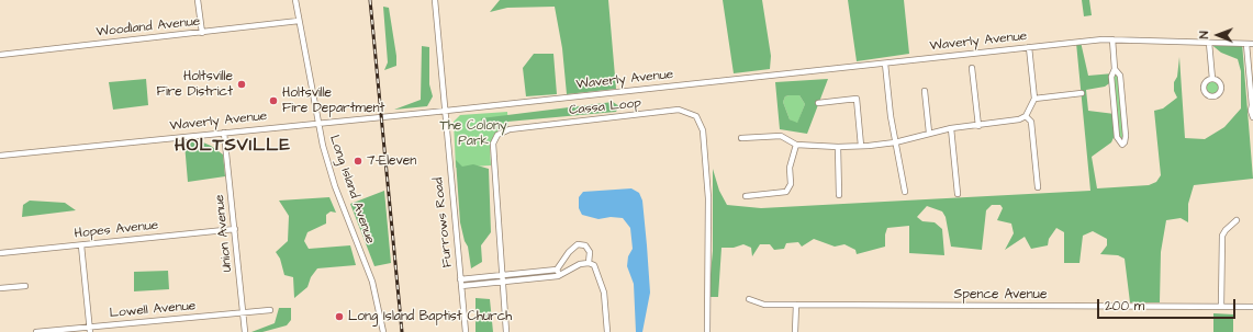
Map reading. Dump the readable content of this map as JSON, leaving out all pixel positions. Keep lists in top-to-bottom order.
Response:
{
  "streets": {
    "street": [
      "Woodland Avenue",
      "Waverly Avenue",
      "Cassa Loop",
      "Long Island Avenue",
      "Furrows Road",
      "Hopes Avenue",
      "Union Avenue",
      "Spence Avenue",
      "Lowell Avenue"
    ]
  },
  "crossings": [
    ["Woodland Avenue", "Long Island Avenue"],
    ["Waverly Avenue", "Long Island Avenue"],
    ["Waverly Avenue", "Furrows Road"],
    ["Waverly Avenue", "Union Avenue"],
    ["Hopes Avenue", "Union Avenue"],
    ["Union Avenue", "Lowell Avenue"]
  ],
  "districts": ["HOLTSVILLE"],
  "parks": ["The Colony Park"],
  "places": [
    "Holtsville Fire District",
    "Holtsville Fire Department",
    "7-Eleven",
    "Long Island Baptist Church"
  ],
  "scale_bar": "200 m",
  "north": "left"
}
